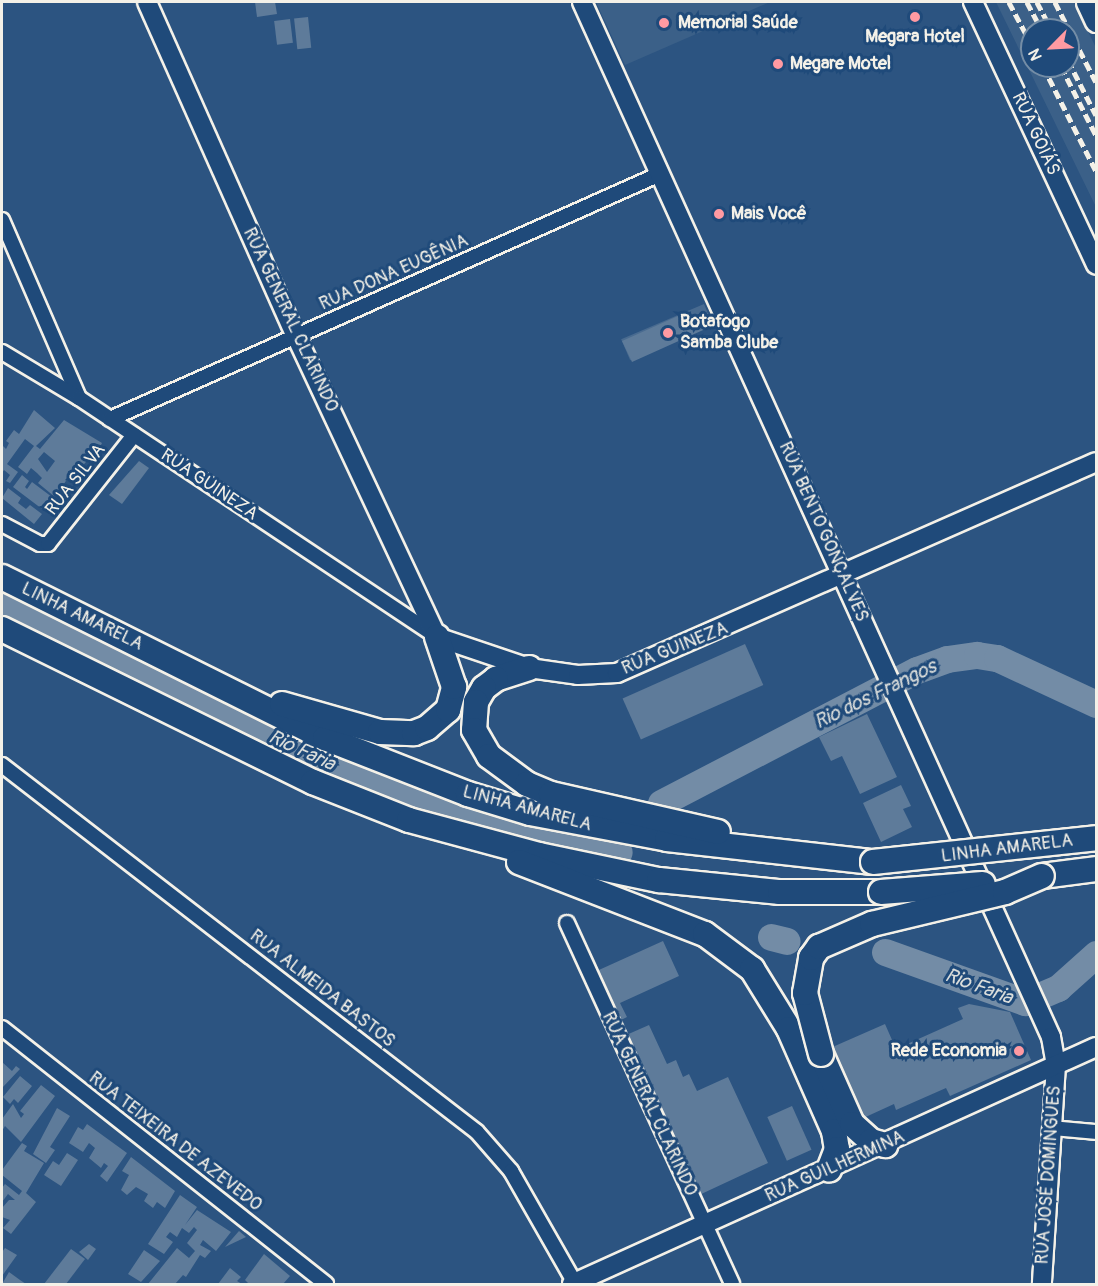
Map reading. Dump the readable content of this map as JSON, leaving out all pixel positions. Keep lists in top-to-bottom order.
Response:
{
  "streets": {
    "highway": ["LINHA AMARELA"],
    "street": [
      "RUA GOIÁS",
      "RUA DONA EUGÊNIA",
      "RUA GENERAL CLARINDO",
      "RUA SILVA",
      "RUA GUINEZA",
      "RUA BENTO GONÇALVES",
      "RUA ALMEIDA BASTOS",
      "RUA TEIXEIRA DE AZEVEDO",
      "RUA GUILHERMINA",
      "RUA JOSÉ DOMINGUES"
    ]
  },
  "crossings": [
    ["RUA DONA EUGÊNIA", "RUA GENERAL CLARINDO"],
    ["RUA DONA EUGÊNIA", "RUA GUINEZA"],
    ["RUA DONA EUGÊNIA", "RUA BENTO GONÇALVES"],
    ["RUA GENERAL CLARINDO", "RUA GUINEZA"],
    ["RUA GENERAL CLARINDO", "RUA GUILHERMINA"],
    ["RUA SILVA", "RUA GUINEZA"],
    ["RUA GUINEZA", "RUA BENTO GONÇALVES"],
    ["RUA BENTO GONÇALVES", "RUA GUILHERMINA"],
    ["RUA BENTO GONÇALVES", "RUA JOSÉ DOMINGUES"],
    ["RUA ALMEIDA BASTOS", "RUA GUILHERMINA"],
    ["RUA GUILHERMINA", "RUA JOSÉ DOMINGUES"]
  ],
  "water": ["Rio dos Frangos", "Rio Faria"],
  "places": [
    "Megara Hotel",
    "Memorial Saúde",
    "Megare Motel",
    "Mais Você",
    "Botafogo Samba Clube",
    "Rede Economia"
  ],
  "north": "bottom left"
}
